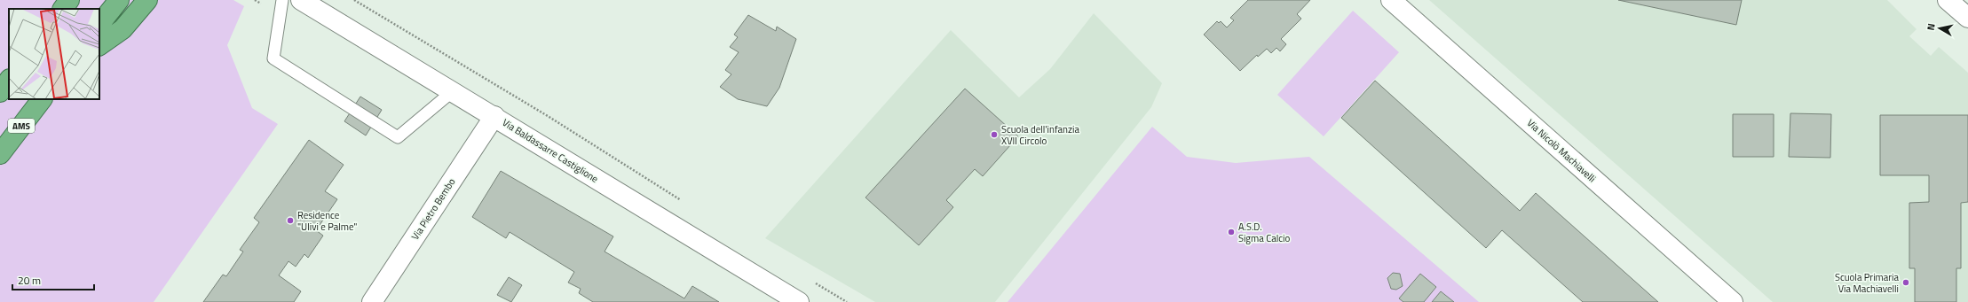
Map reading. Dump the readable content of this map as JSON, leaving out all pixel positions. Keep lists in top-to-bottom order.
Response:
{
  "streets": {
    "highway": ["AMS"],
    "street": ["Via Baldassarre Castiglione", "Via Nicolò Machiavelli", "Via Pietro Bembo"]
  },
  "crossings": [
    ["Via Baldassarre Castiglione", "Via Pietro Bembo"]
  ],
  "places": [
    "Scuola dell'infanzia XVII Circolo",
    "Residence \"Ulivi e Palme\"",
    "A.S.D. Sigma Calcio",
    "Scuola Primaria Via Machiavelli"
  ],
  "scale_bar": "20 m",
  "north": "left"
}
